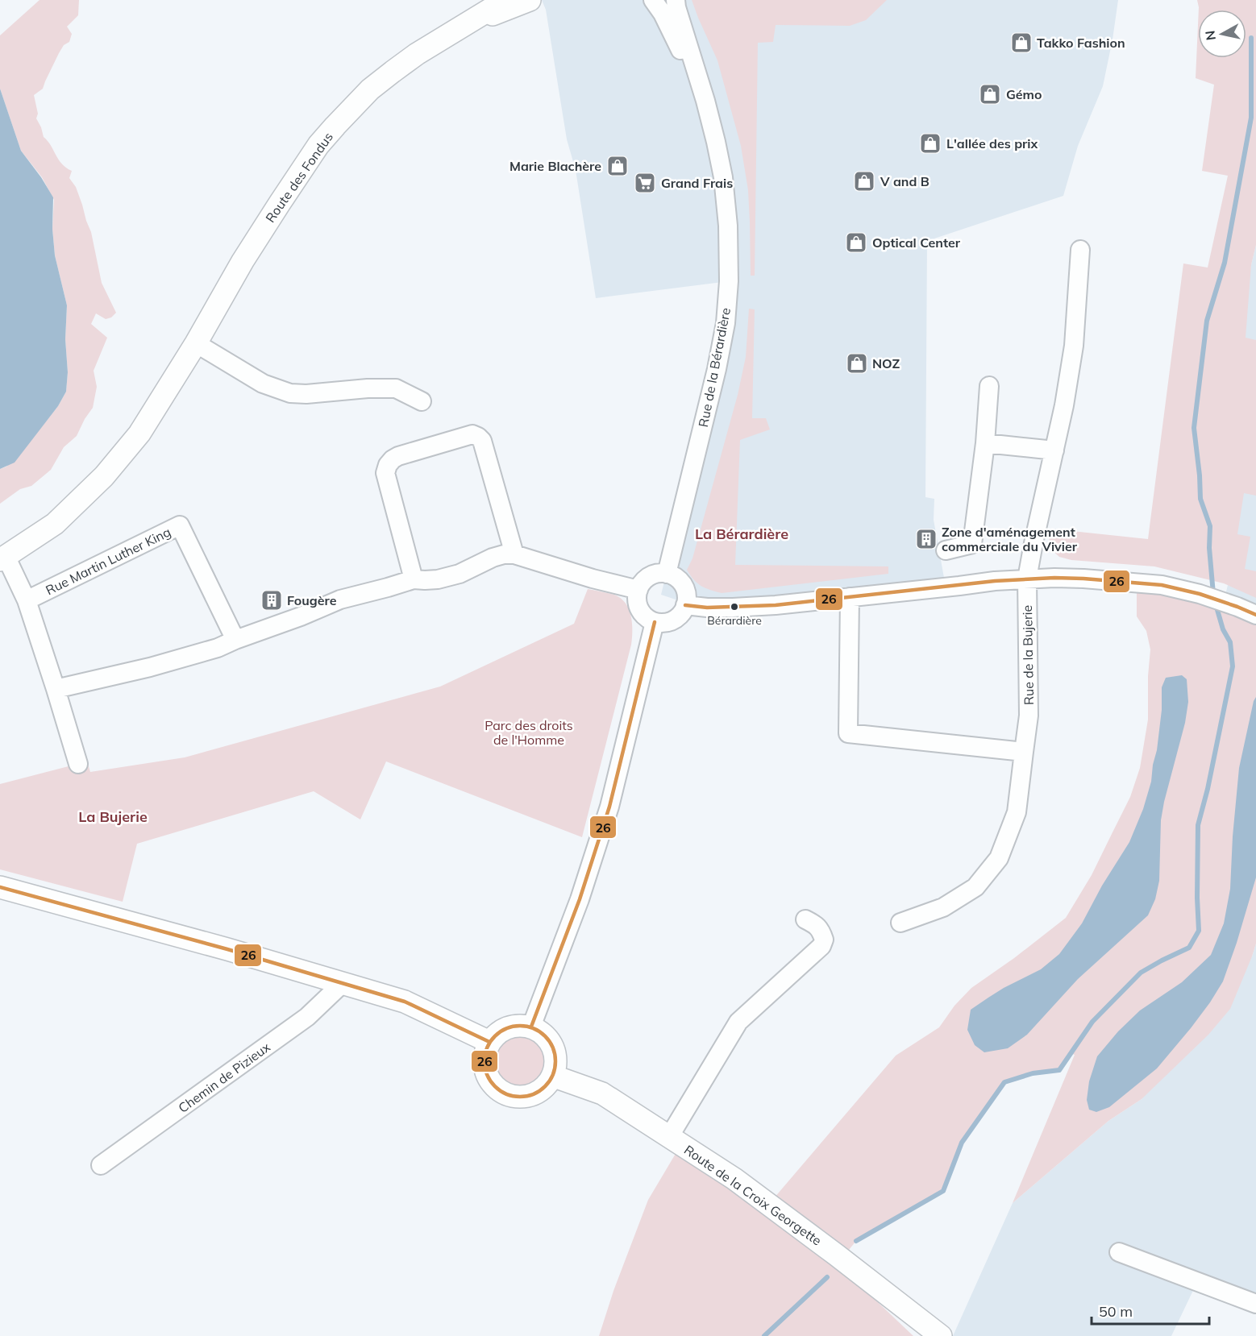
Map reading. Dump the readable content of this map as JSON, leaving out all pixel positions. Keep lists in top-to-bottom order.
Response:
{
  "streets": {
    "street": [
      "Route des Fondus",
      "Rue de la Bérardière",
      "Rue Martin Luther King",
      "Rue de la Bujerie",
      "Chemin de Pizieux",
      "Route de la Croix Georgette"
    ]
  },
  "districts": ["La Bérardière", "La Bujerie"],
  "parks": ["Parc des droits de l'Homme"],
  "places": {
    "shop": [
      "Takko Fashion",
      "Gémo",
      "L'allée des prix",
      "Marie Blachère",
      "V and B",
      "Optical Center",
      "NOZ"
    ],
    "supermarket": ["Grand Frais"],
    "building": ["Zone d'aménagement commerciale du Vivier", "Fougère"],
    "other": ["Bérardière"]
  },
  "lines": ["transit line 26"],
  "scale_bar": "50 m",
  "north": "left"
}
